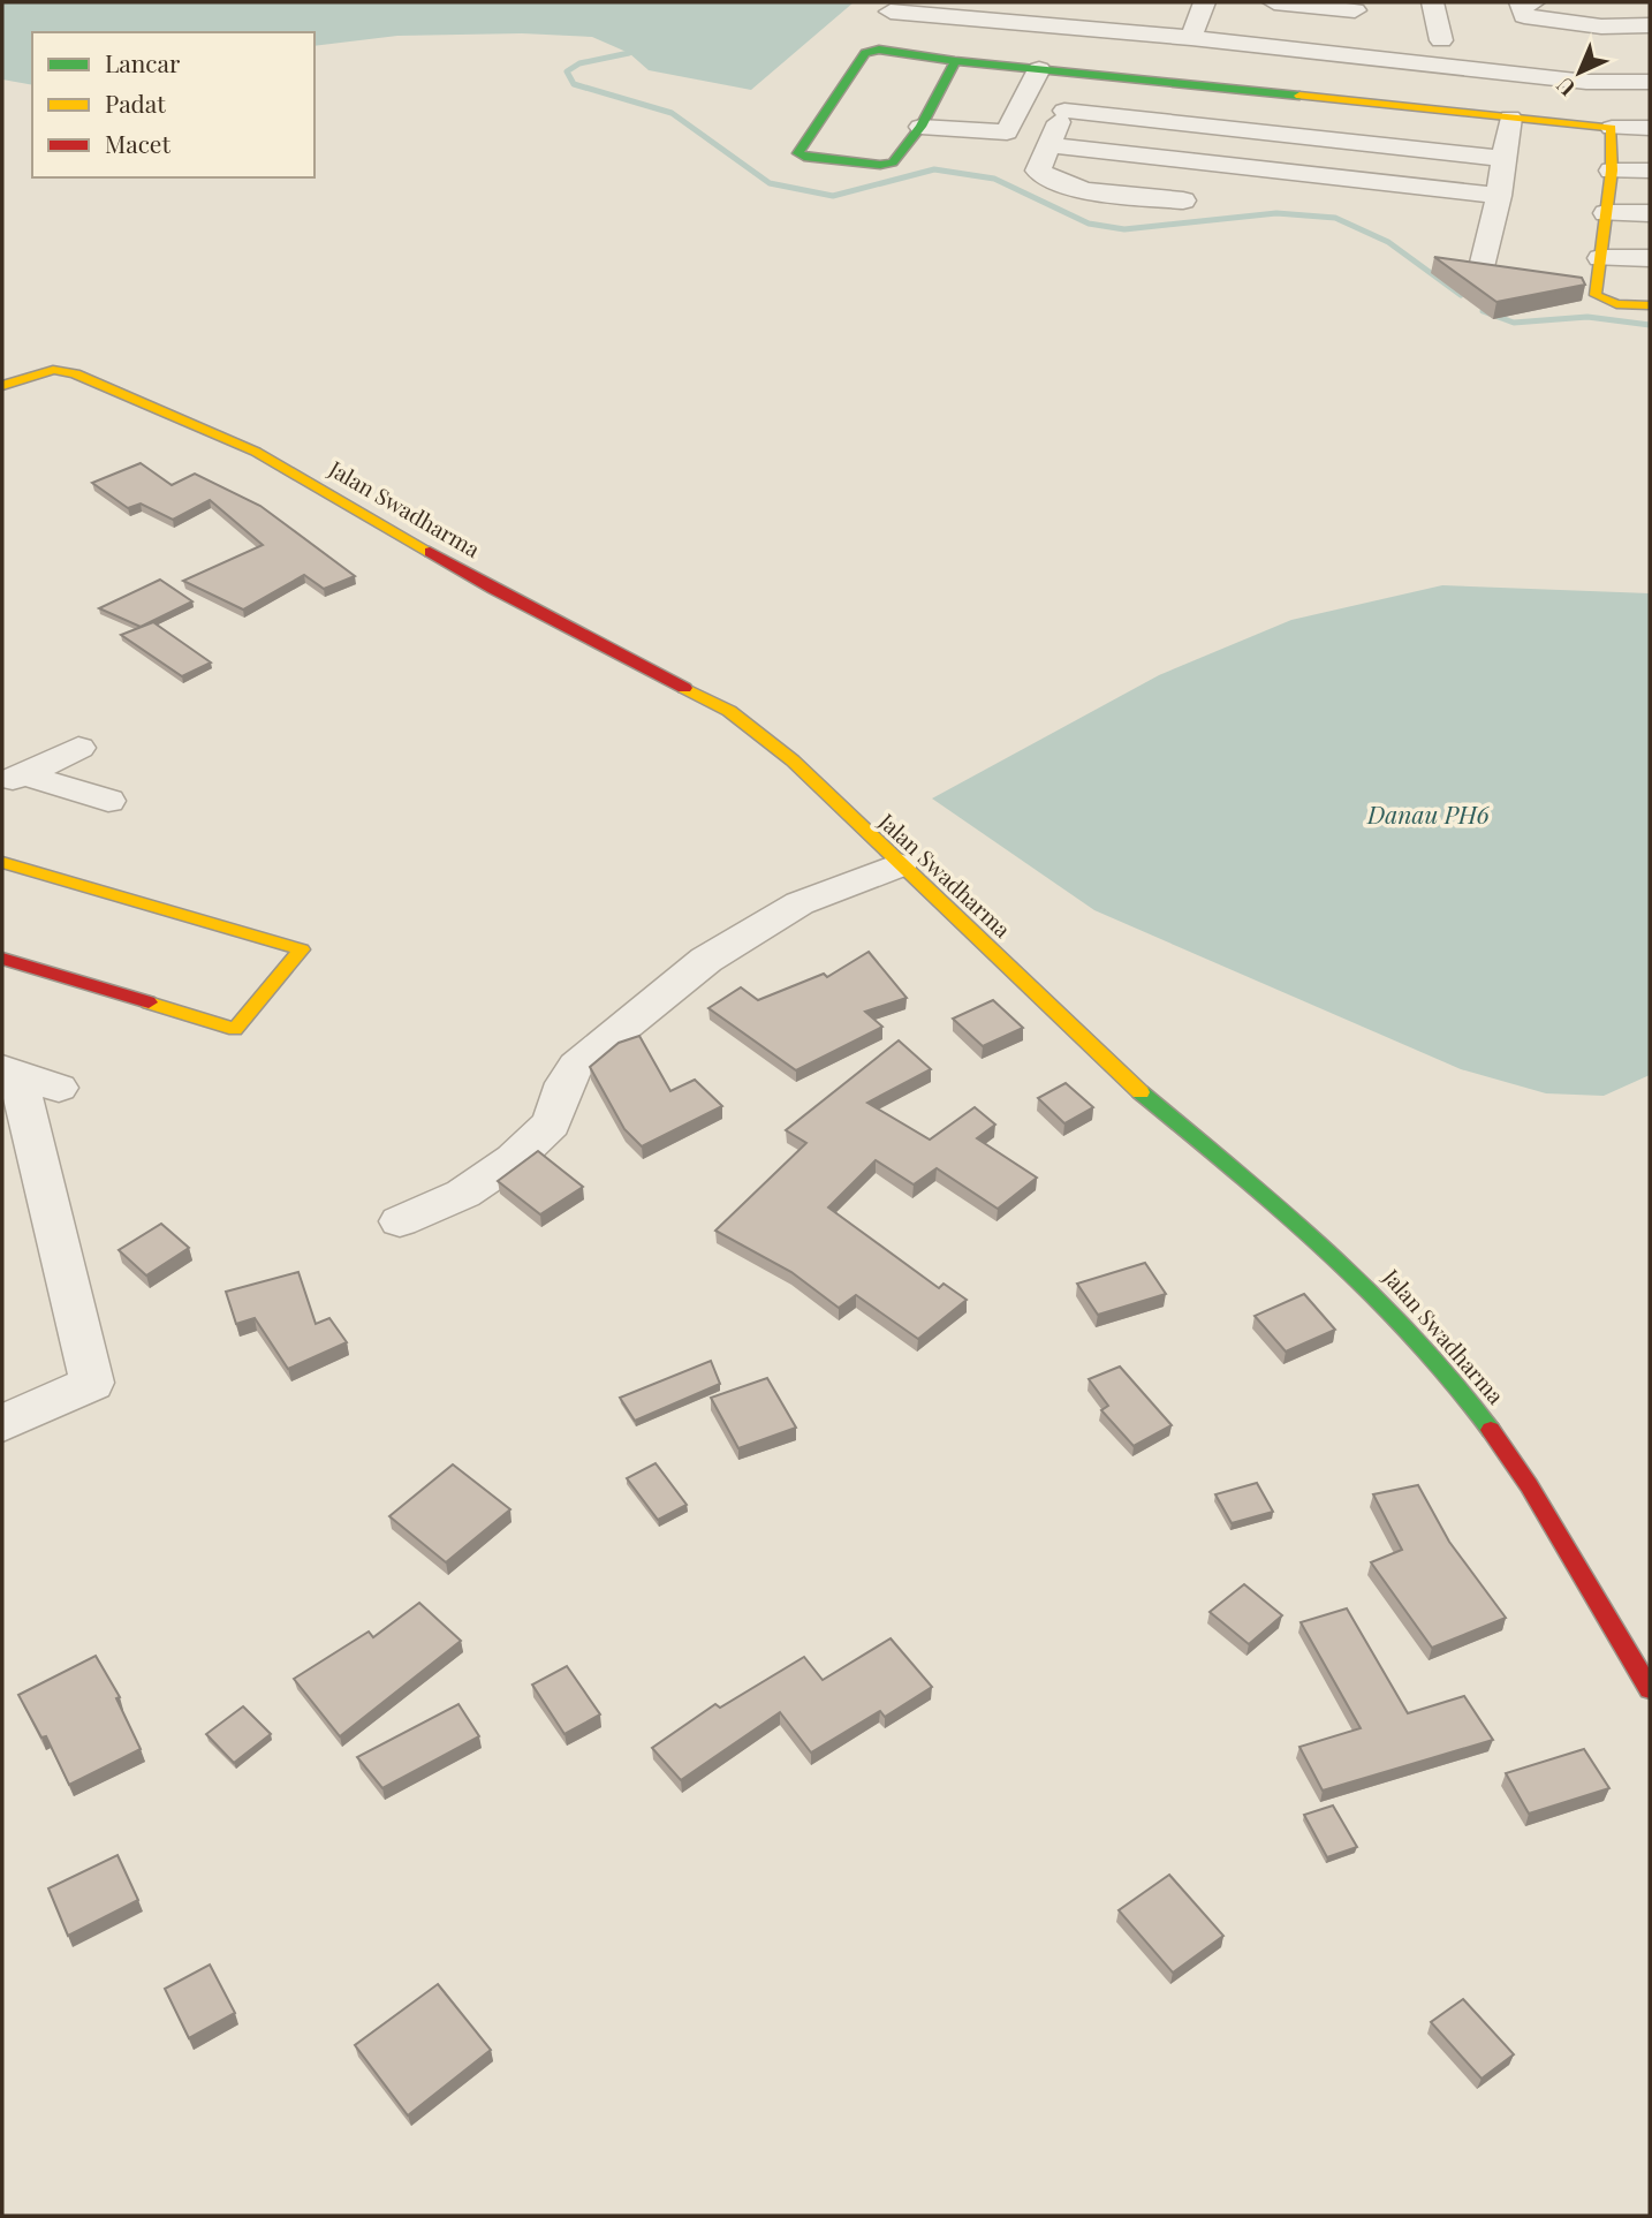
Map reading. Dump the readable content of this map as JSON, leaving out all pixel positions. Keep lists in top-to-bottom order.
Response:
{
  "streets": {
    "street": ["Jalan Swadharma"]
  },
  "water": ["Danau PH6"],
  "legend": ["Lancar", "Padat", "Macet"],
  "north": "bottom left"
}
